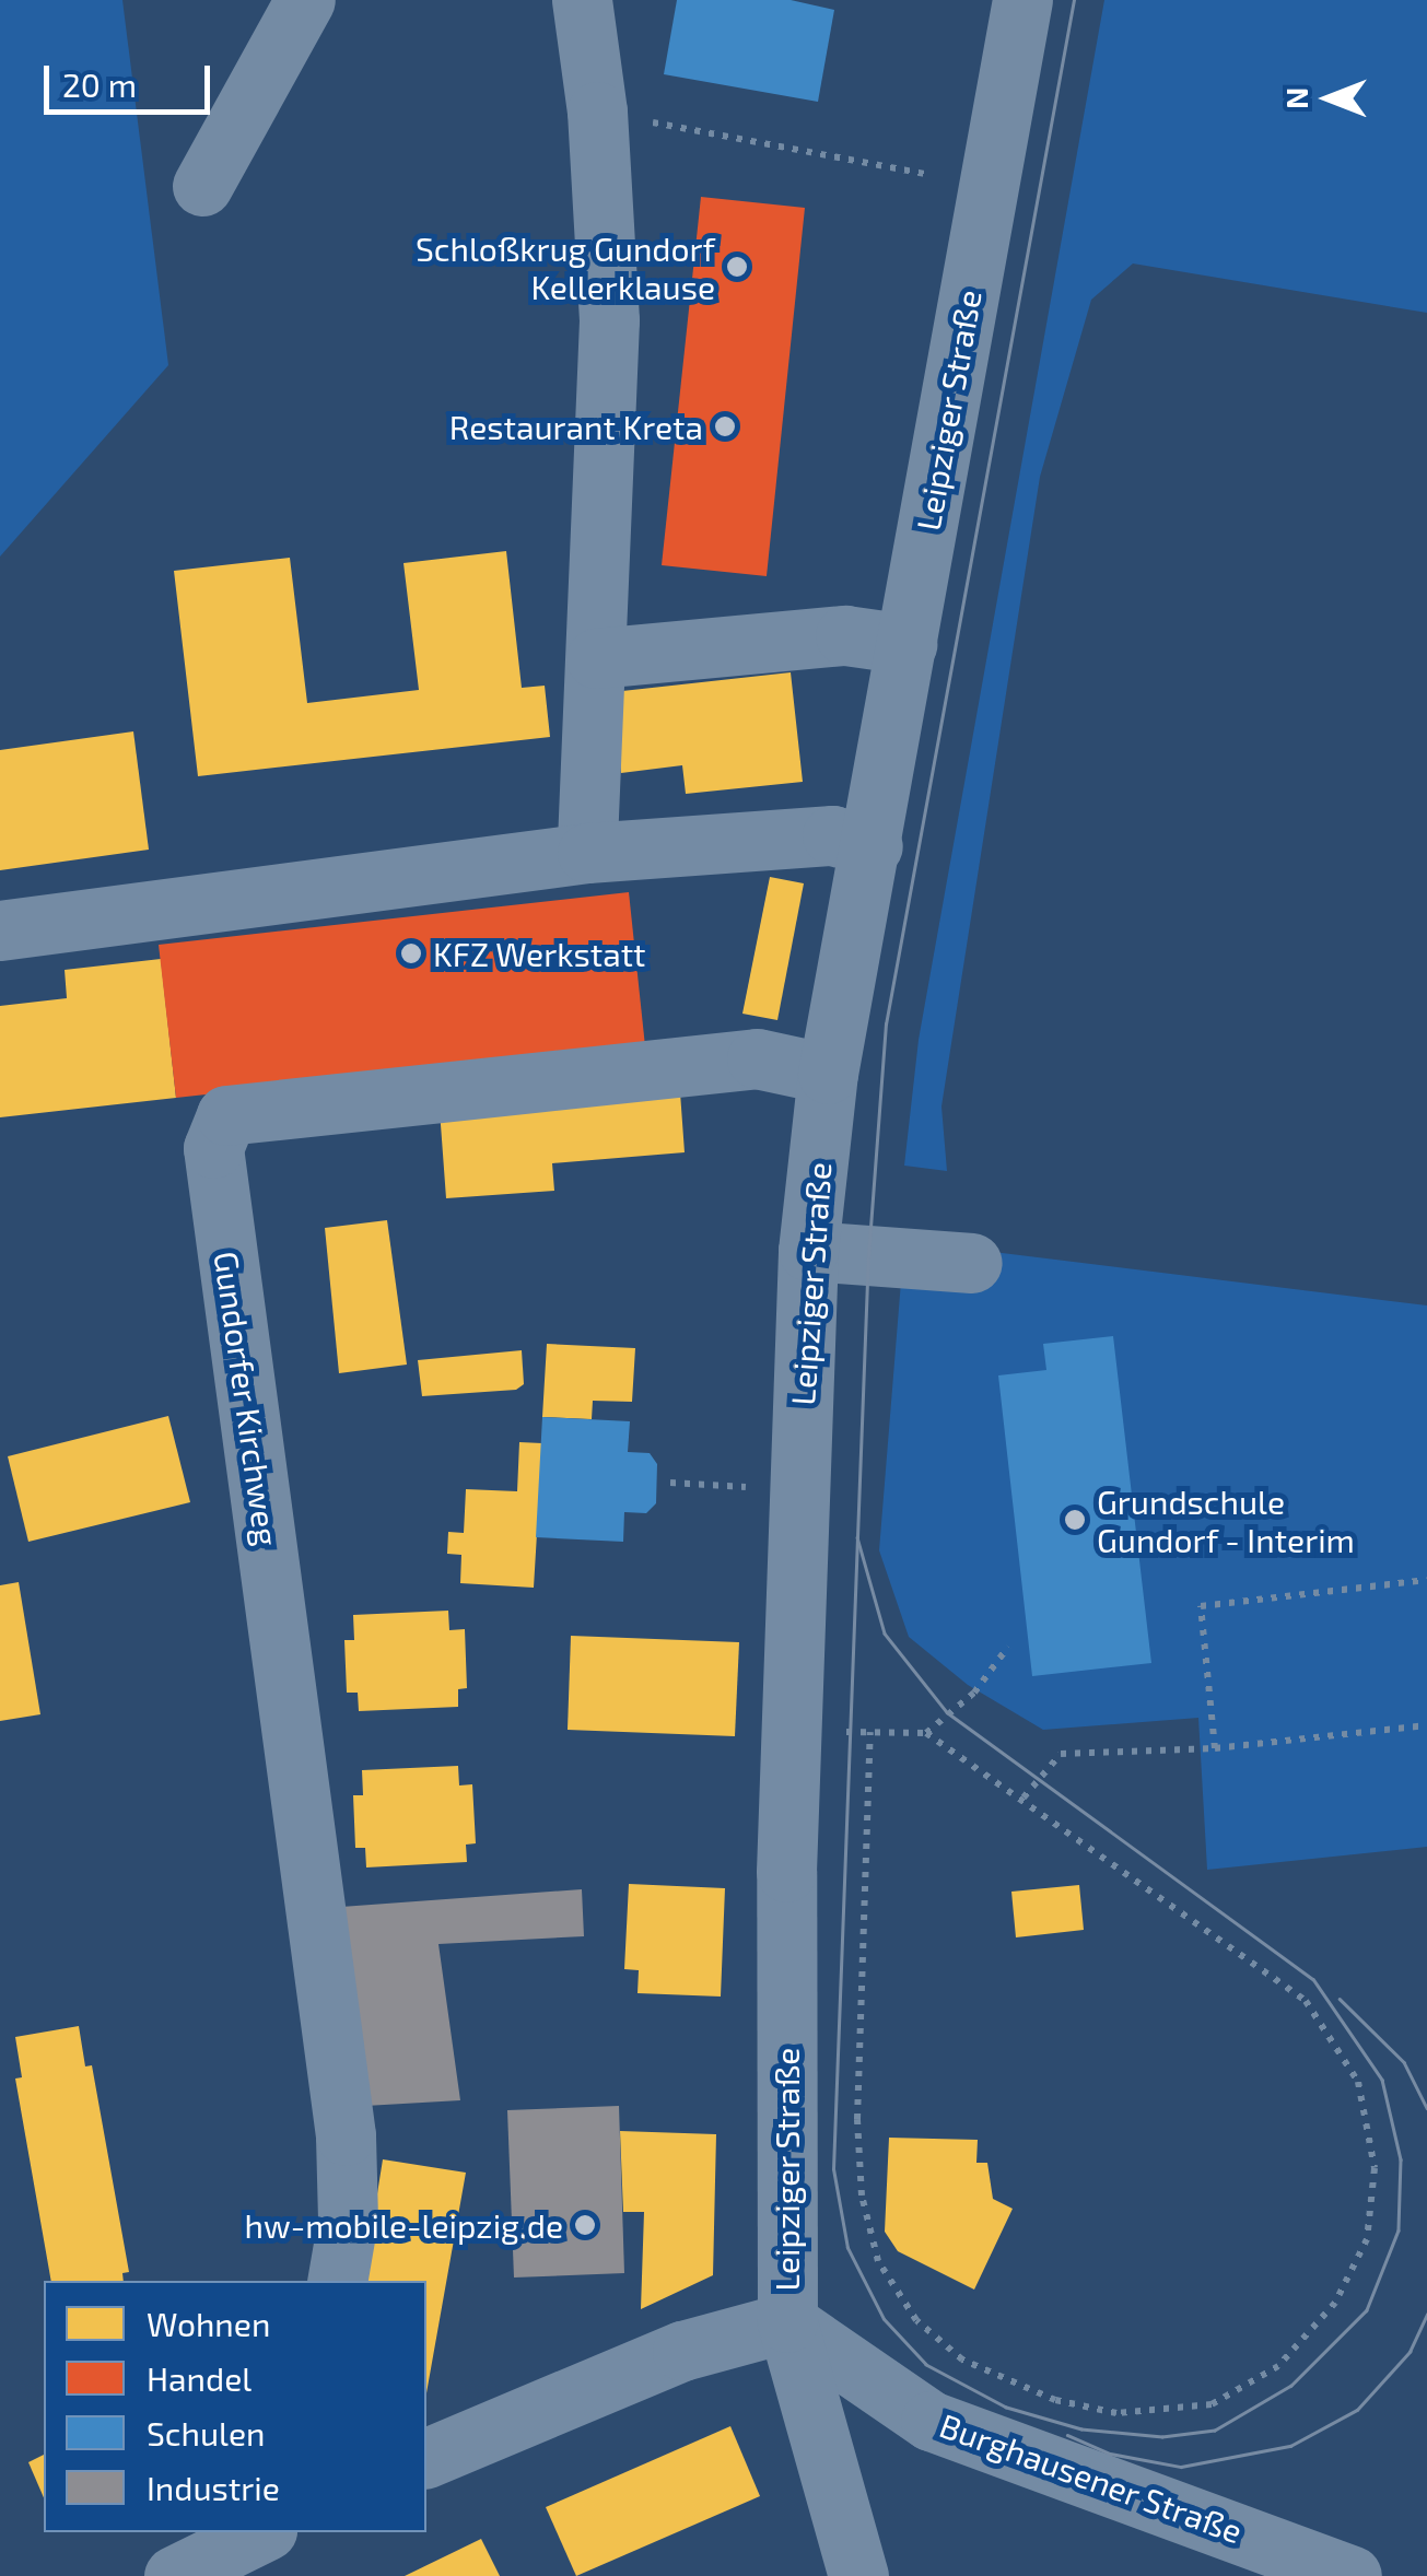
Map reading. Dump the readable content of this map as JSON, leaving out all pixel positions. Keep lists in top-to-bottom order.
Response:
{
  "streets": {
    "street": ["Leipziger Straße", "Gundorfer Kirchweg", "Burghausener Straße"]
  },
  "crossings": [
    ["Leipziger Straße", "Gundorfer Kirchweg"],
    ["Leipziger Straße", "Burghausener Straße"]
  ],
  "places": [
    "Schloßkrug Gundorf Kellerklause",
    "Restaurant Kreta",
    "KFZ Werkstatt",
    "Grundschule Gundorf - Interim",
    "hw-mobile-leipzig.de"
  ],
  "legend": [
    "Wohnen",
    "Handel",
    "Schulen",
    "Industrie"
  ],
  "scale_bar": "20 m",
  "north": "left"
}
